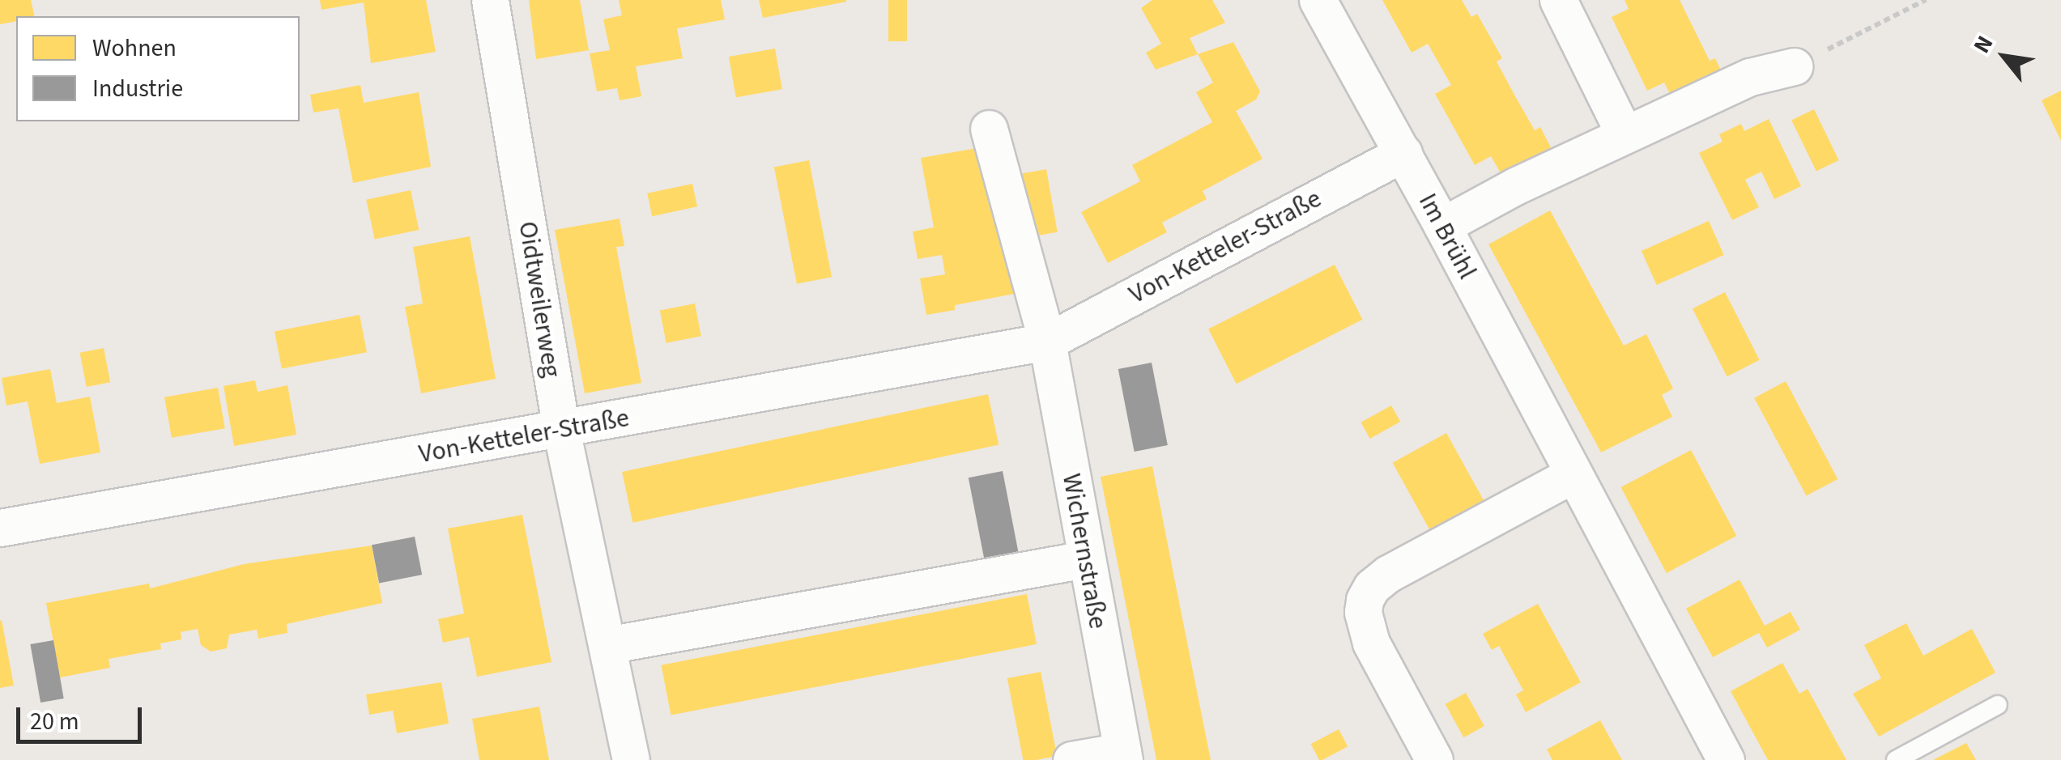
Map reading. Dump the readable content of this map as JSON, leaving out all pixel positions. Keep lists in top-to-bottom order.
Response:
{
  "streets": {
    "street": [
      "Im Brühl",
      "Von-Ketteler-Straße",
      "Oidtweilerweg",
      "Wichernstraße"
    ]
  },
  "crossings": [
    ["Im Brühl", "Von-Ketteler-Straße"],
    ["Von-Ketteler-Straße", "Oidtweilerweg"],
    ["Von-Ketteler-Straße", "Wichernstraße"]
  ],
  "legend": ["Wohnen", "Industrie"],
  "scale_bar": "20 m",
  "north": "top left"
}
